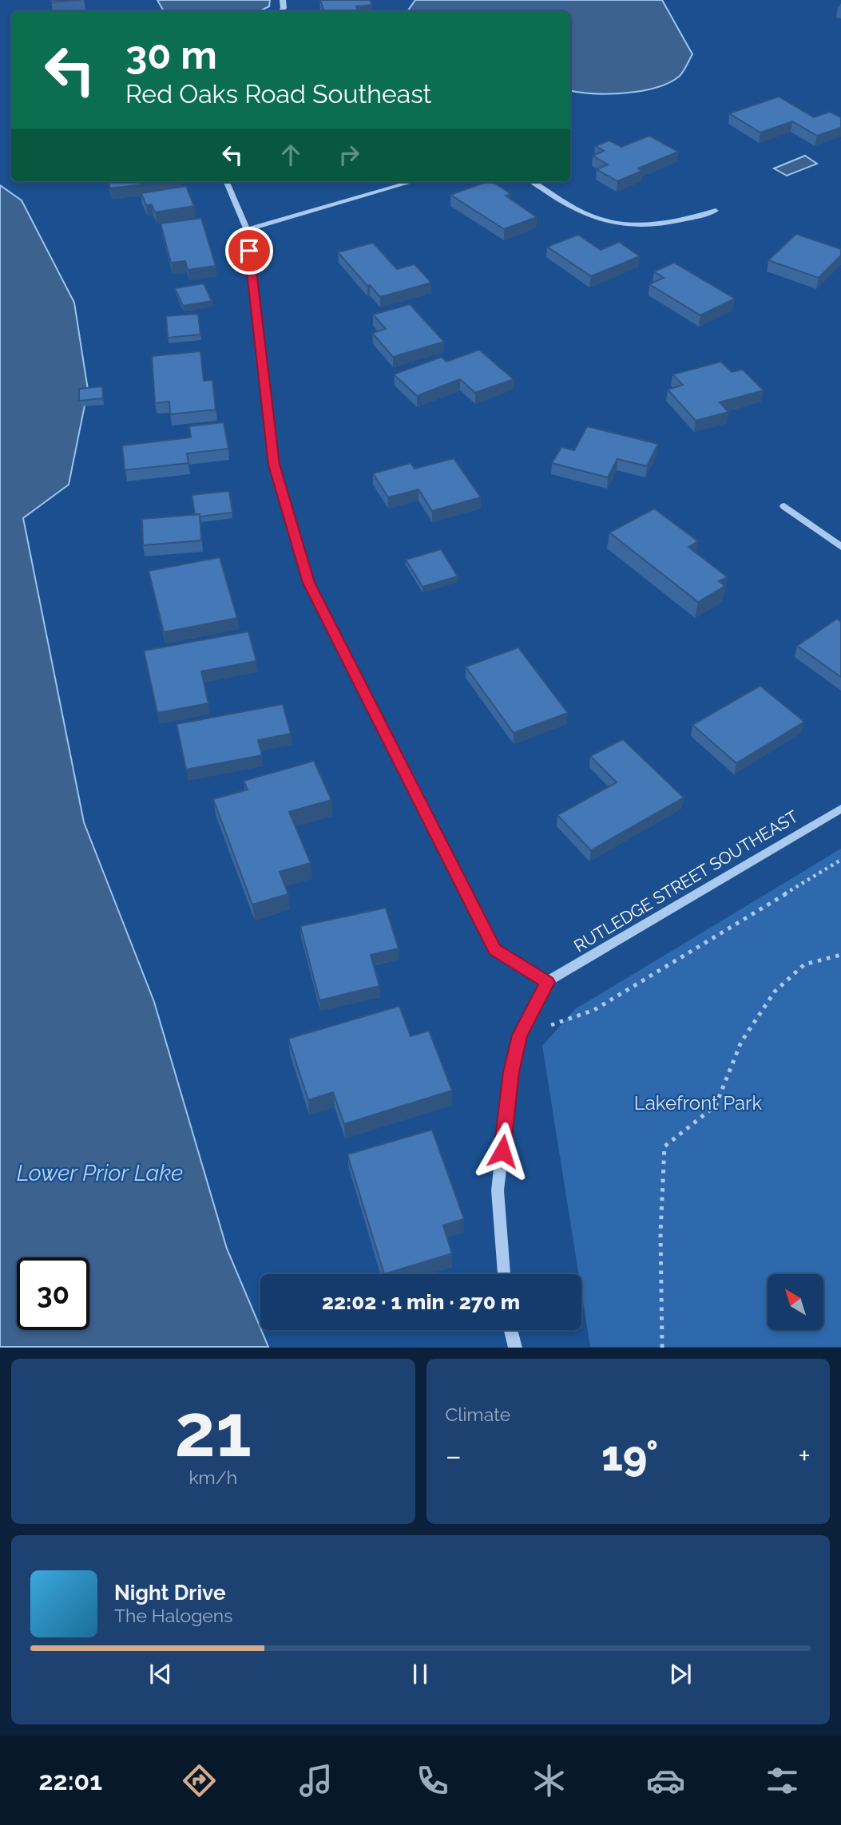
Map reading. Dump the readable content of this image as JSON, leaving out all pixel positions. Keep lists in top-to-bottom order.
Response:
{
  "streets": {
    "street": ["RUTLEDGE STREET SOUTHEAST"]
  },
  "water": ["Lower Prior Lake"],
  "parks": ["Lakefront Park"],
  "north": "top left",
  "page": {
    "turn": ["30 m", "Red Oaks Road Southeast"],
    "limit": "30",
    "trip": "22:02 · 1 min · 270 m",
    "tile": [
      ["21", "km/h"],
      "Climate"
    ],
    "heat": ["−", "19°", "+"],
    "song": ["Night Drive", "The Halogens"],
    "tabs": "22:01"
  }
}
